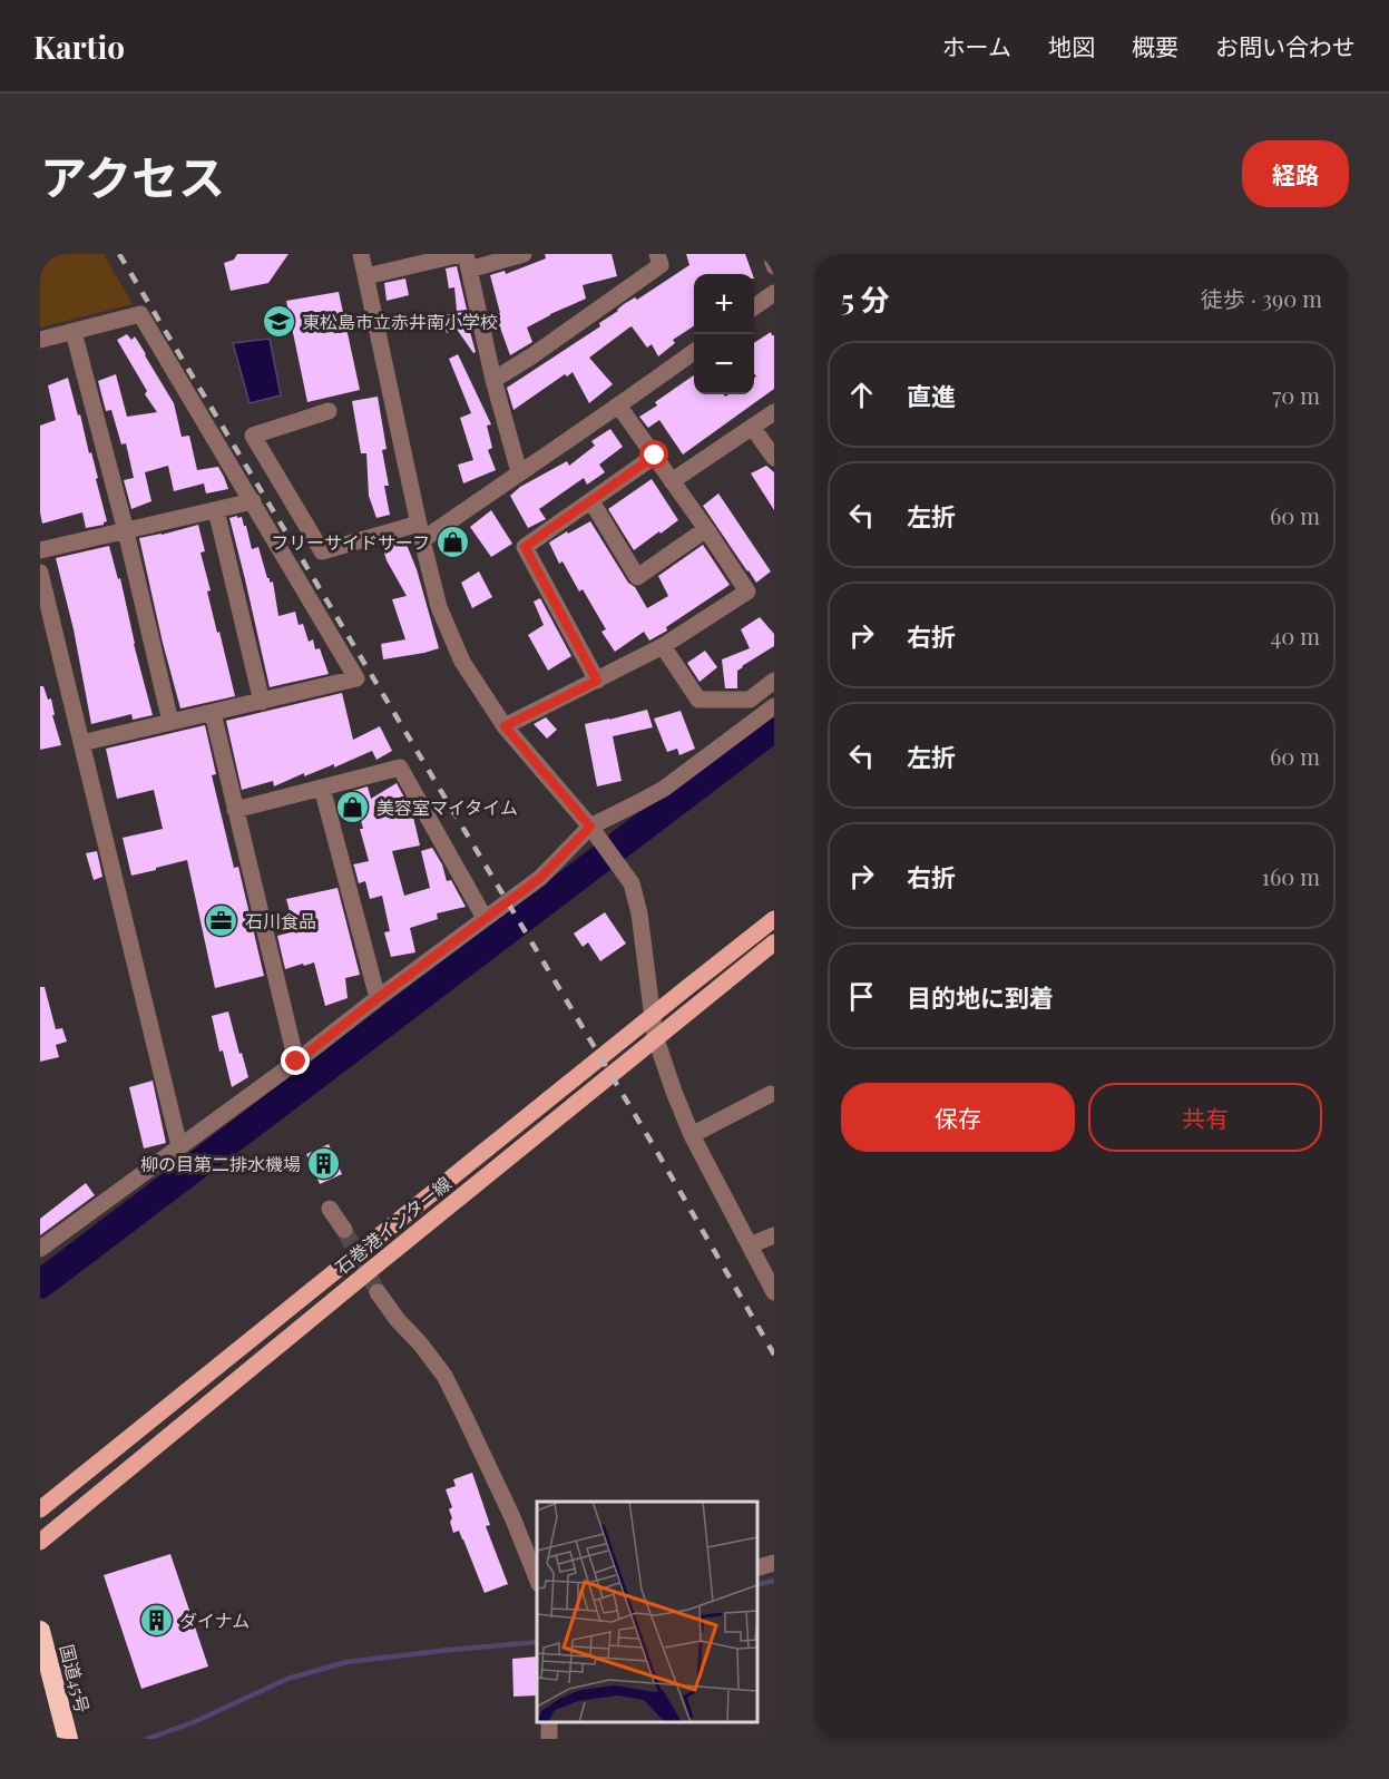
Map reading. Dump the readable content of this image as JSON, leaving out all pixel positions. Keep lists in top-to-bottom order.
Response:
{
  "streets": {
    "highway": ["国道45号"],
    "main road": ["石巻港インター線"]
  },
  "places": {
    "school or university": ["東松島市立赤井南小学校"],
    "shop": ["フリーサイドサーフ", "美容室マイタイム"],
    "office": ["石川食品"],
    "building": ["柳の目第二排水機場", "ダイナム"]
  },
  "page": {
    "header": "Kartio",
    "nav": [
      "ホーム",
      "地図",
      "概要",
      "お問い合わせ"
    ],
    "title": "アクセス",
    "buttons": [
      "経路",
      ["保存", "共有"]
    ],
    "heading": ["5 分", "徒歩 · 390 m"],
    "map_buttons": ["+", "−"],
    "list": [
      ["直進", "70 m"],
      ["左折", "60 m"],
      ["右折", "40 m"],
      ["左折", "60 m"],
      ["右折", "160 m"],
      "目的地に到着"
    ]
  }
}
